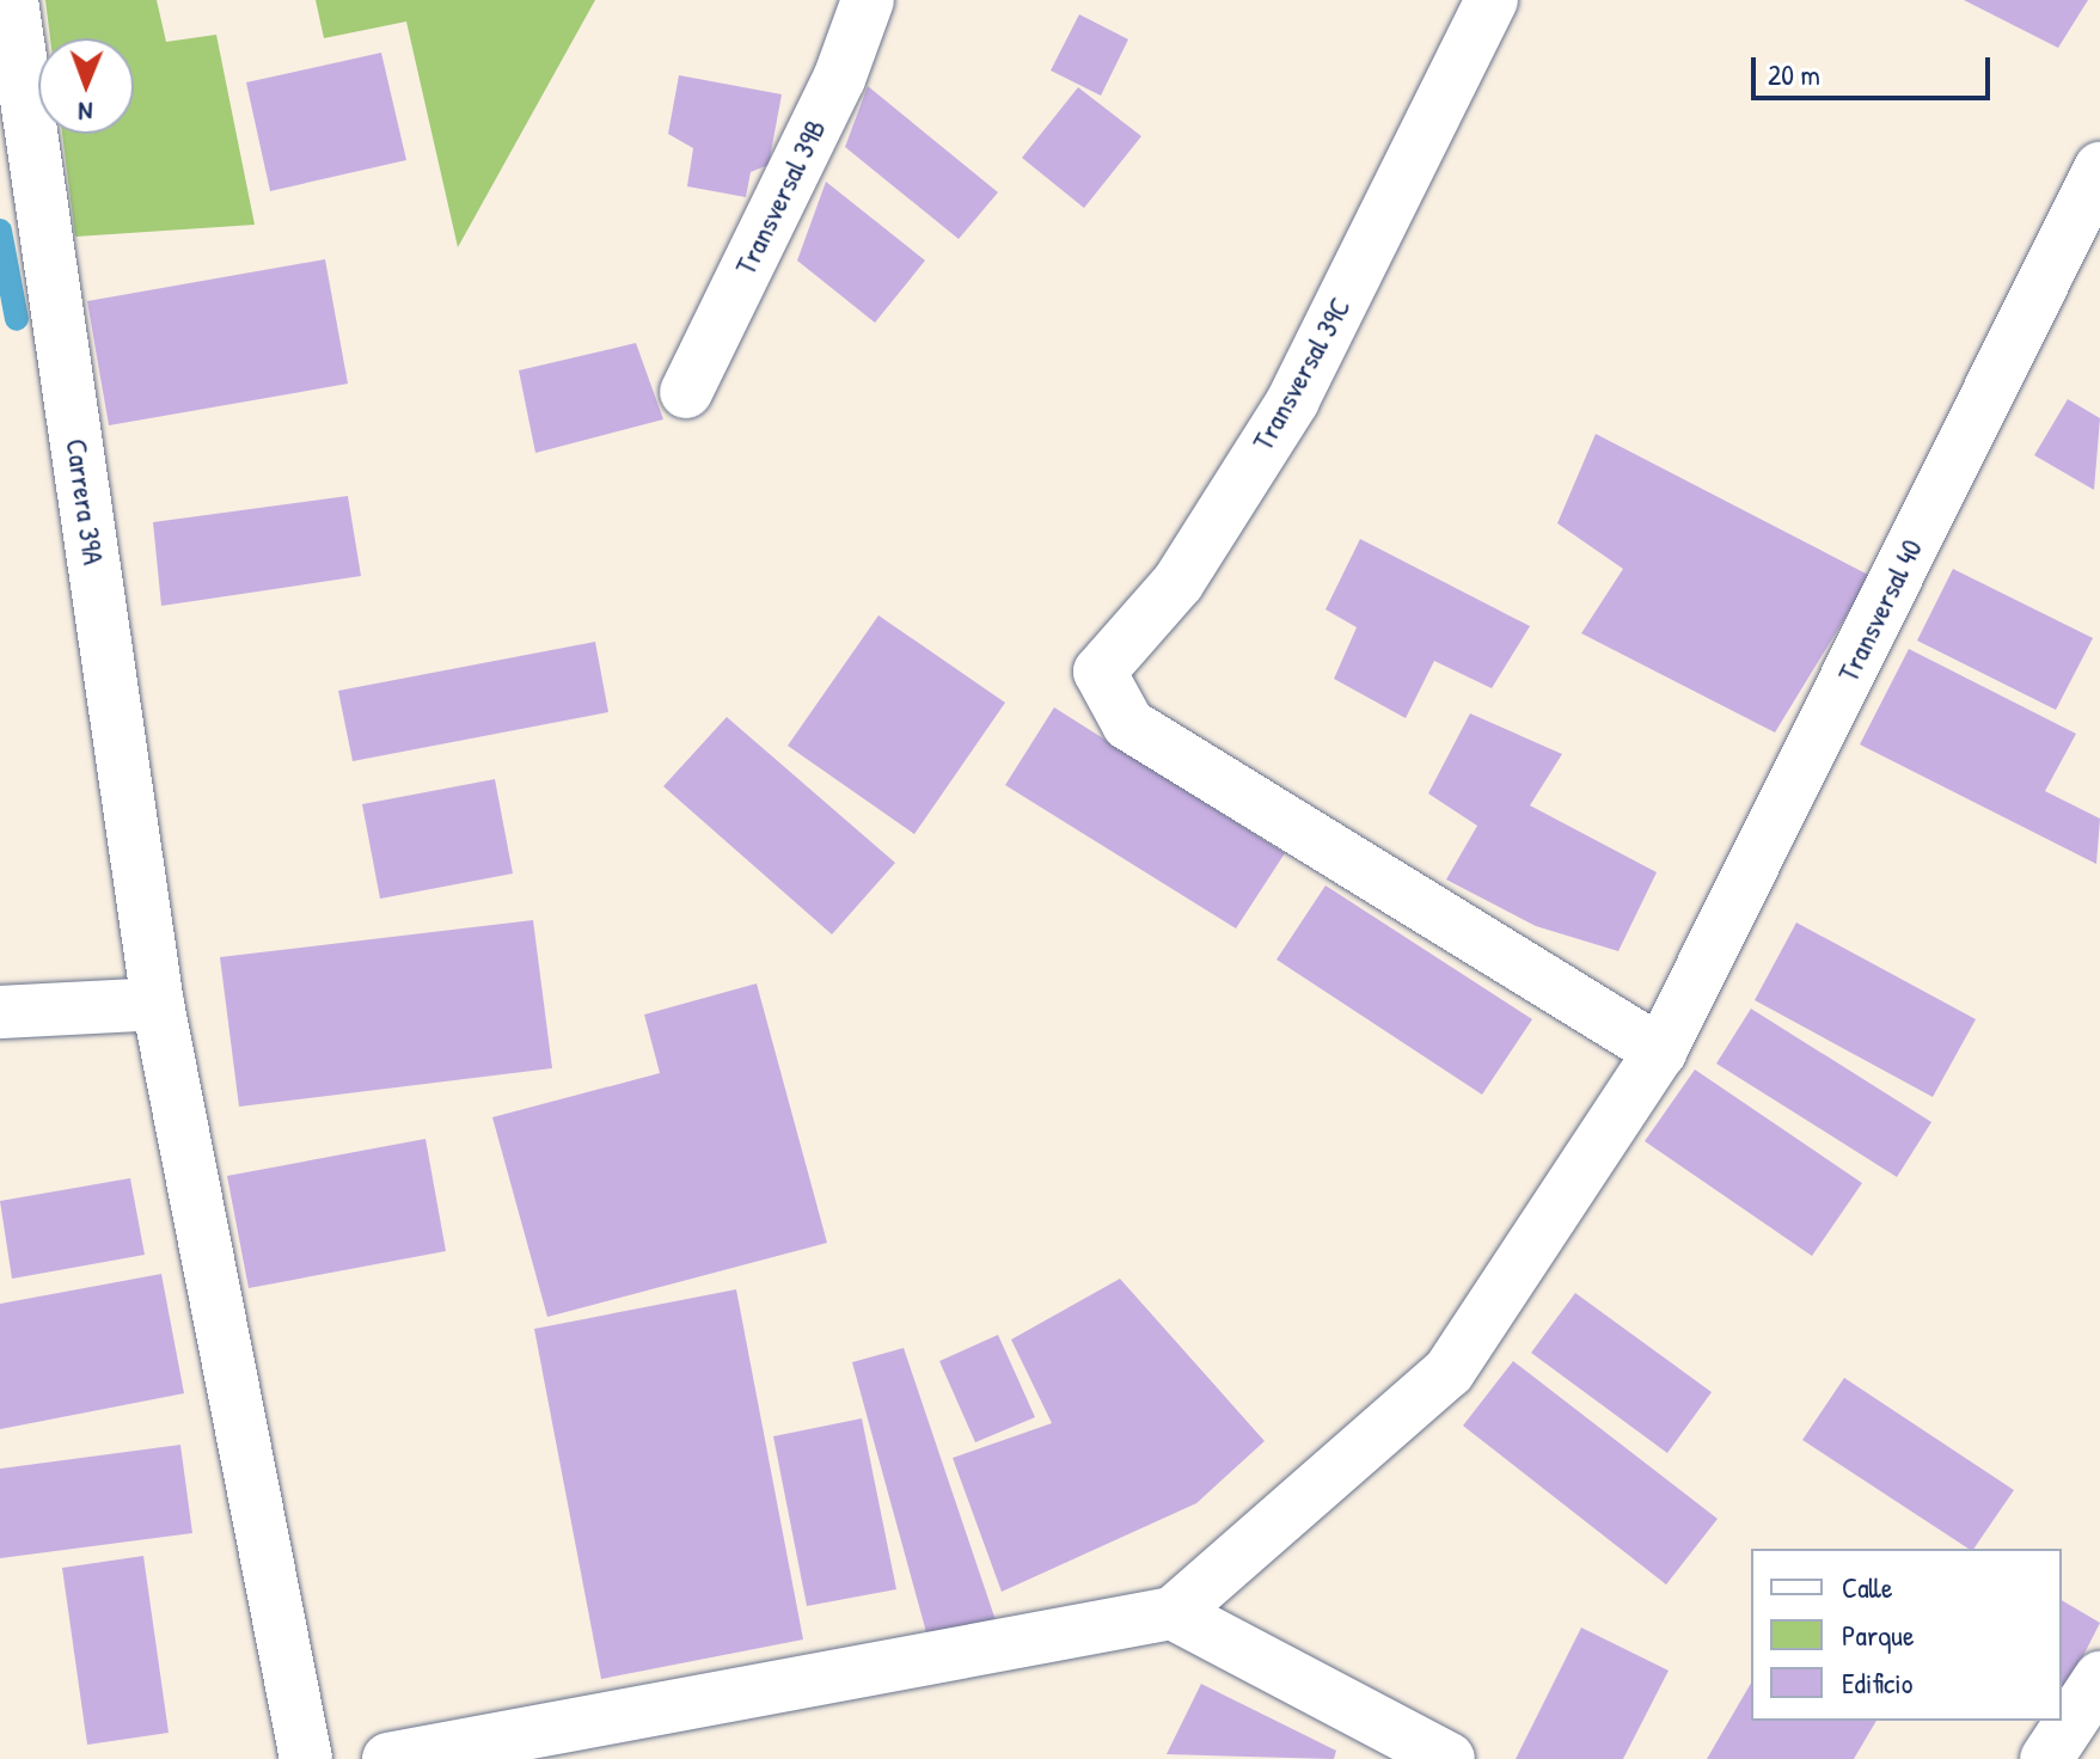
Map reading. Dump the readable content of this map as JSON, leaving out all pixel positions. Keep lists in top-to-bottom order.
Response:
{
  "streets": {
    "street": [
      "Transversal 39B",
      "Transversal 39C",
      "Carrera 39A",
      "Transversal 40"
    ]
  },
  "crossings": [
    ["Transversal 39C", "Transversal 40"]
  ],
  "legend": ["Calle", "Parque", "Edificio"],
  "scale_bar": "20 m",
  "north": "bottom"
}
